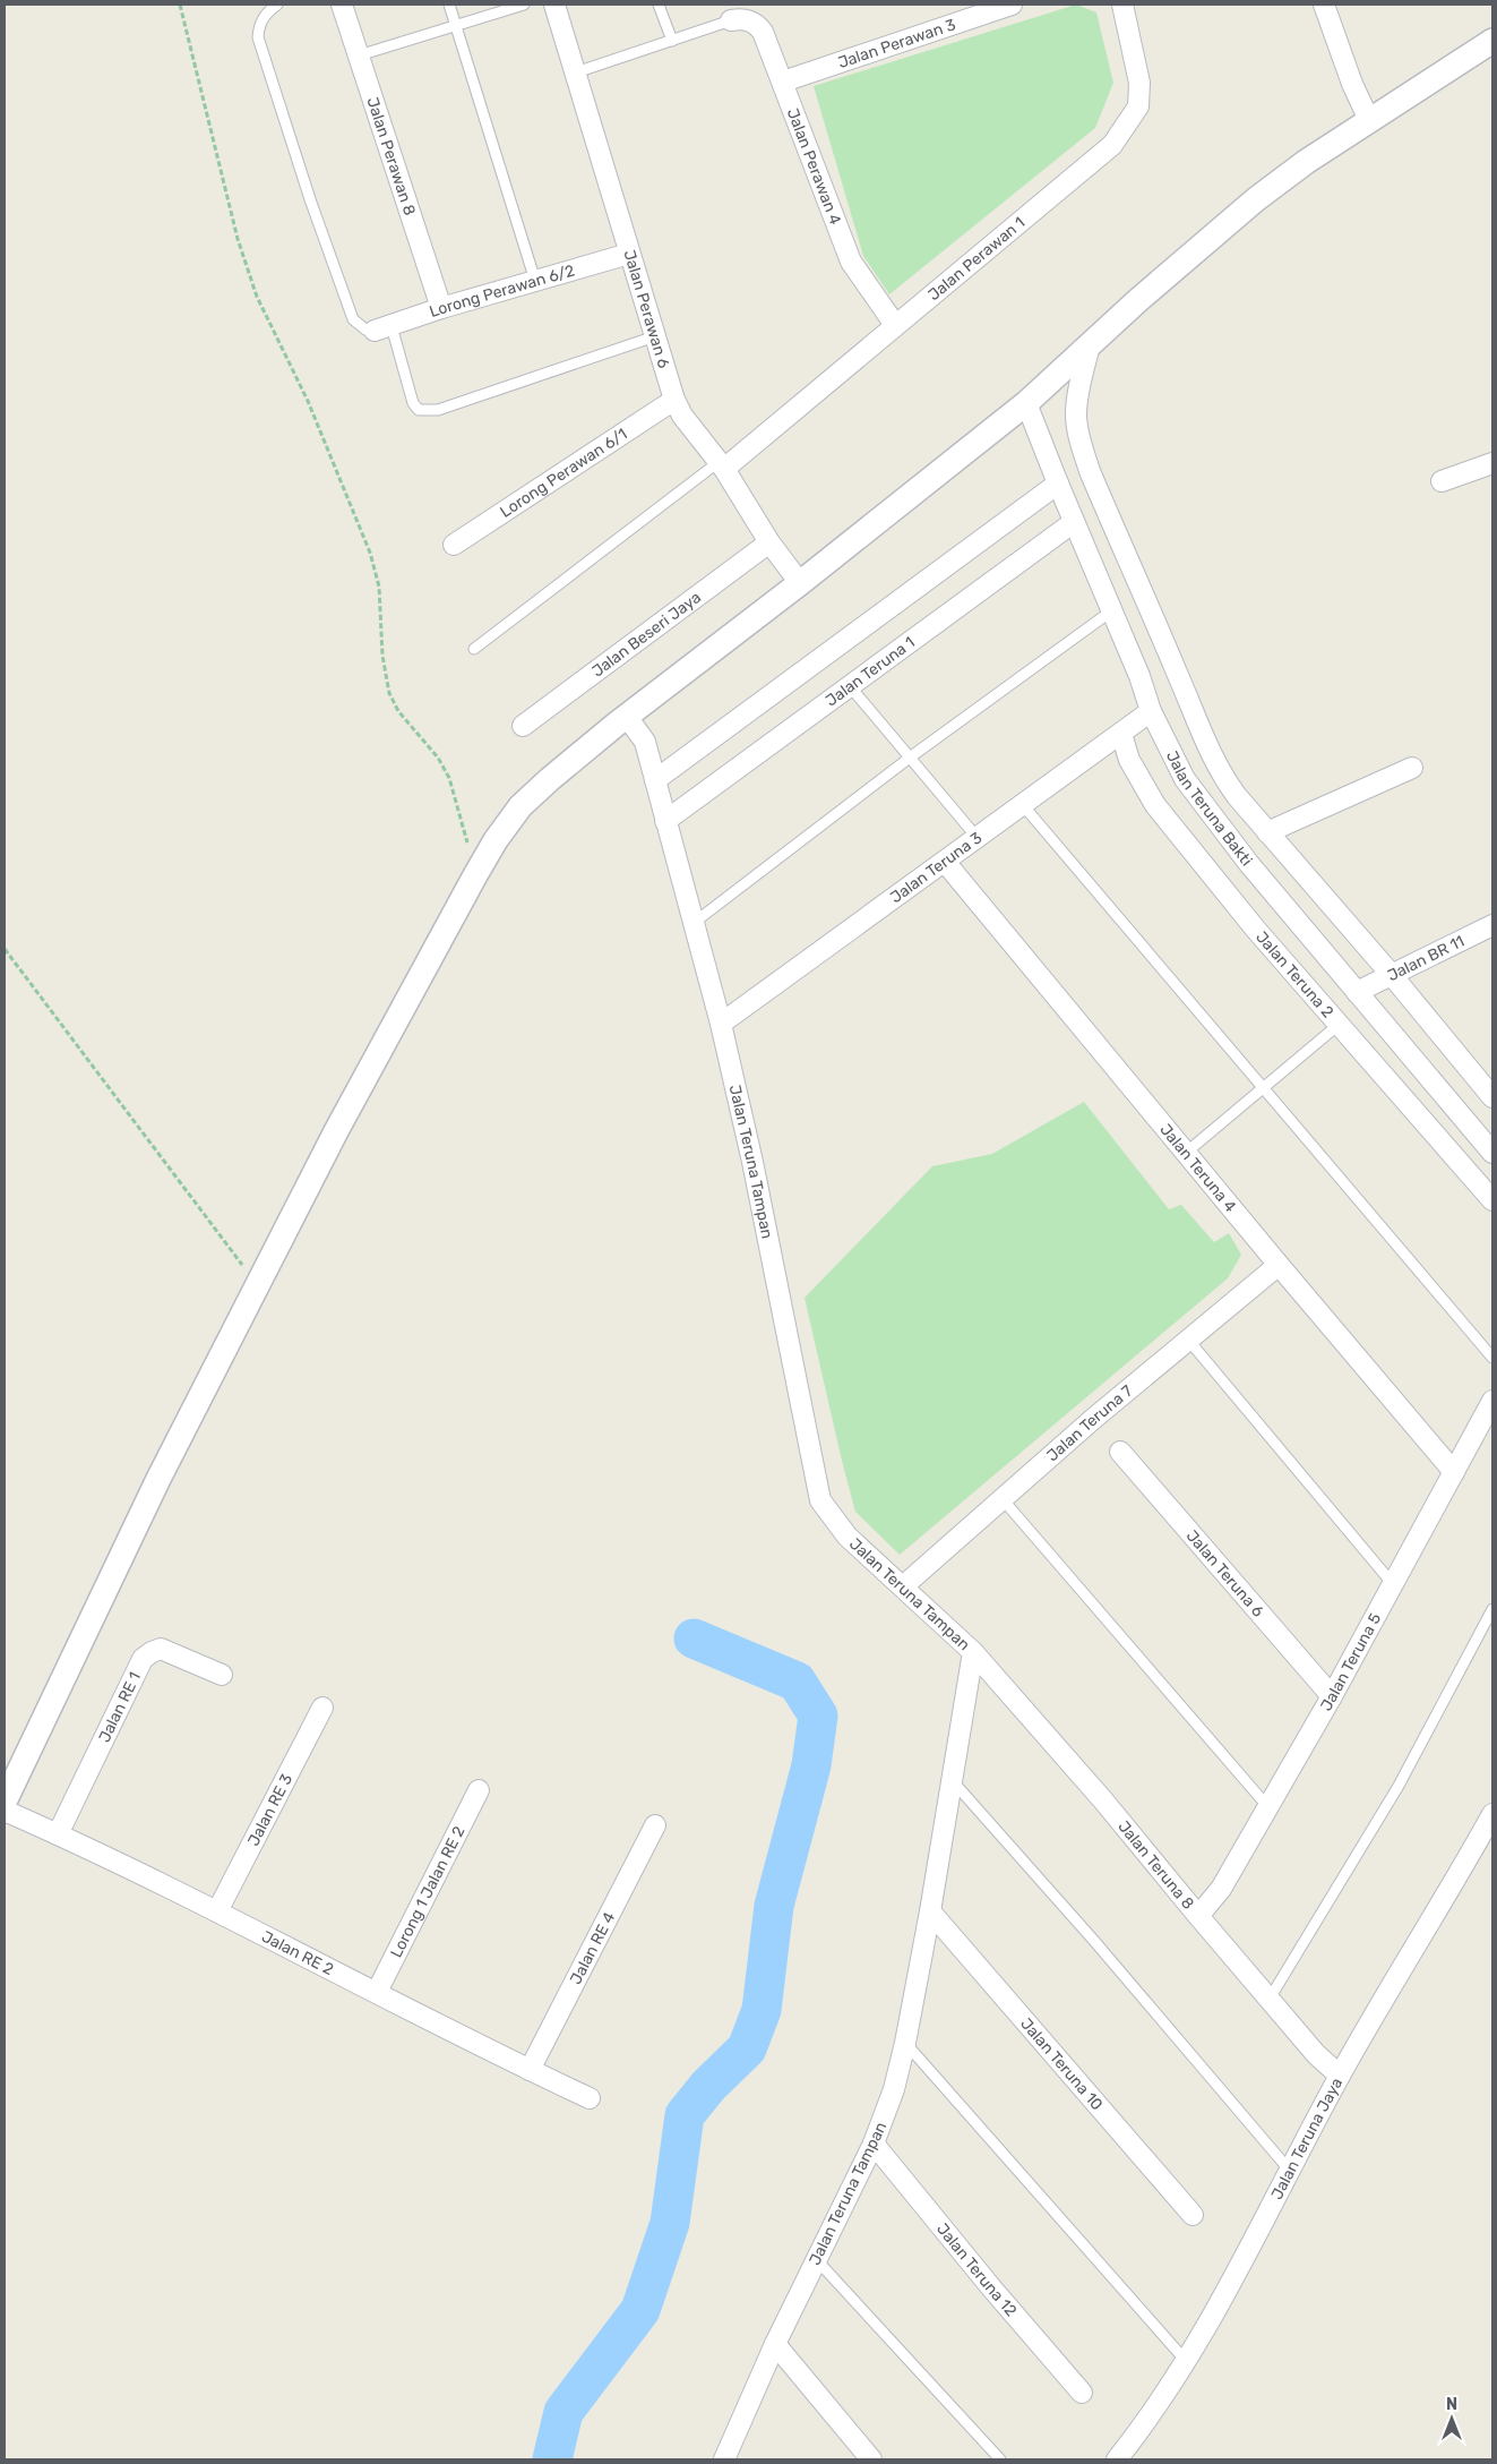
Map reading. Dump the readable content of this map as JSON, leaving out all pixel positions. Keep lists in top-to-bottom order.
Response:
{
  "streets": {
    "street": [
      "Jalan Perawan 3",
      "Jalan Perawan 8",
      "Jalan Perawan 4",
      "Jalan Perawan 1",
      "Lorong Perawan 6/2",
      "Jalan Perawan 6",
      "Lorong Perawan 6/1",
      "Jalan Beseri Jaya",
      "Jalan Teruna 1",
      "Jalan Teruna Bakti",
      "Jalan Teruna 3",
      "Jalan BR 11",
      "Jalan Teruna 2",
      "Jalan Teruna Tampan",
      "Jalan Teruna 4",
      "Jalan Teruna 7",
      "Jalan Teruna 6",
      "Jalan Teruna 5",
      "Jalan RE 1",
      "Jalan RE 3",
      "Jalan Teruna 8",
      "Lorong 1 Jalan RE 2",
      "Jalan RE 4",
      "Jalan RE 2",
      "Jalan Teruna 10",
      "Jalan Teruna Jaya",
      "Jalan Teruna 12"
    ]
  },
  "crossings": [
    ["Jalan Perawan 3", "Jalan Perawan 4"],
    ["Jalan Perawan 8", "Lorong Perawan 6/2"],
    ["Jalan Perawan 4", "Jalan Perawan 1"],
    ["Jalan Perawan 1", "Jalan Perawan 6"],
    ["Lorong Perawan 6/2", "Jalan Perawan 6"],
    ["Jalan Perawan 6", "Lorong Perawan 6/1"],
    ["Jalan Perawan 6", "Jalan Beseri Jaya"],
    ["Jalan Teruna 1", "Jalan Teruna Bakti"],
    ["Jalan Teruna 1", "Jalan Teruna Tampan"],
    ["Jalan Teruna Bakti", "Jalan Teruna 3"],
    ["Jalan Teruna Bakti", "Jalan BR 11"],
    ["Jalan Teruna 3", "Jalan Teruna 2"],
    ["Jalan Teruna 3", "Jalan Teruna Tampan"],
    ["Jalan Teruna 3", "Jalan Teruna 4"],
    ["Jalan Teruna Tampan", "Jalan Teruna 7"],
    ["Jalan Teruna Tampan", "Jalan Teruna 8"],
    ["Jalan Teruna Tampan", "Jalan Teruna 10"],
    ["Jalan Teruna Tampan", "Jalan Teruna 12"],
    ["Jalan Teruna 4", "Jalan Teruna 7"],
    ["Jalan Teruna 4", "Jalan Teruna 5"],
    ["Jalan Teruna 6", "Jalan Teruna 5"],
    ["Jalan Teruna 5", "Jalan Teruna 8"],
    ["Jalan RE 1", "Jalan RE 2"],
    ["Jalan RE 3", "Jalan RE 2"],
    ["Jalan Teruna 8", "Jalan Teruna Jaya"],
    ["Lorong 1 Jalan RE 2", "Jalan RE 2"],
    ["Jalan RE 4", "Jalan RE 2"]
  ],
  "north": "top"
}
